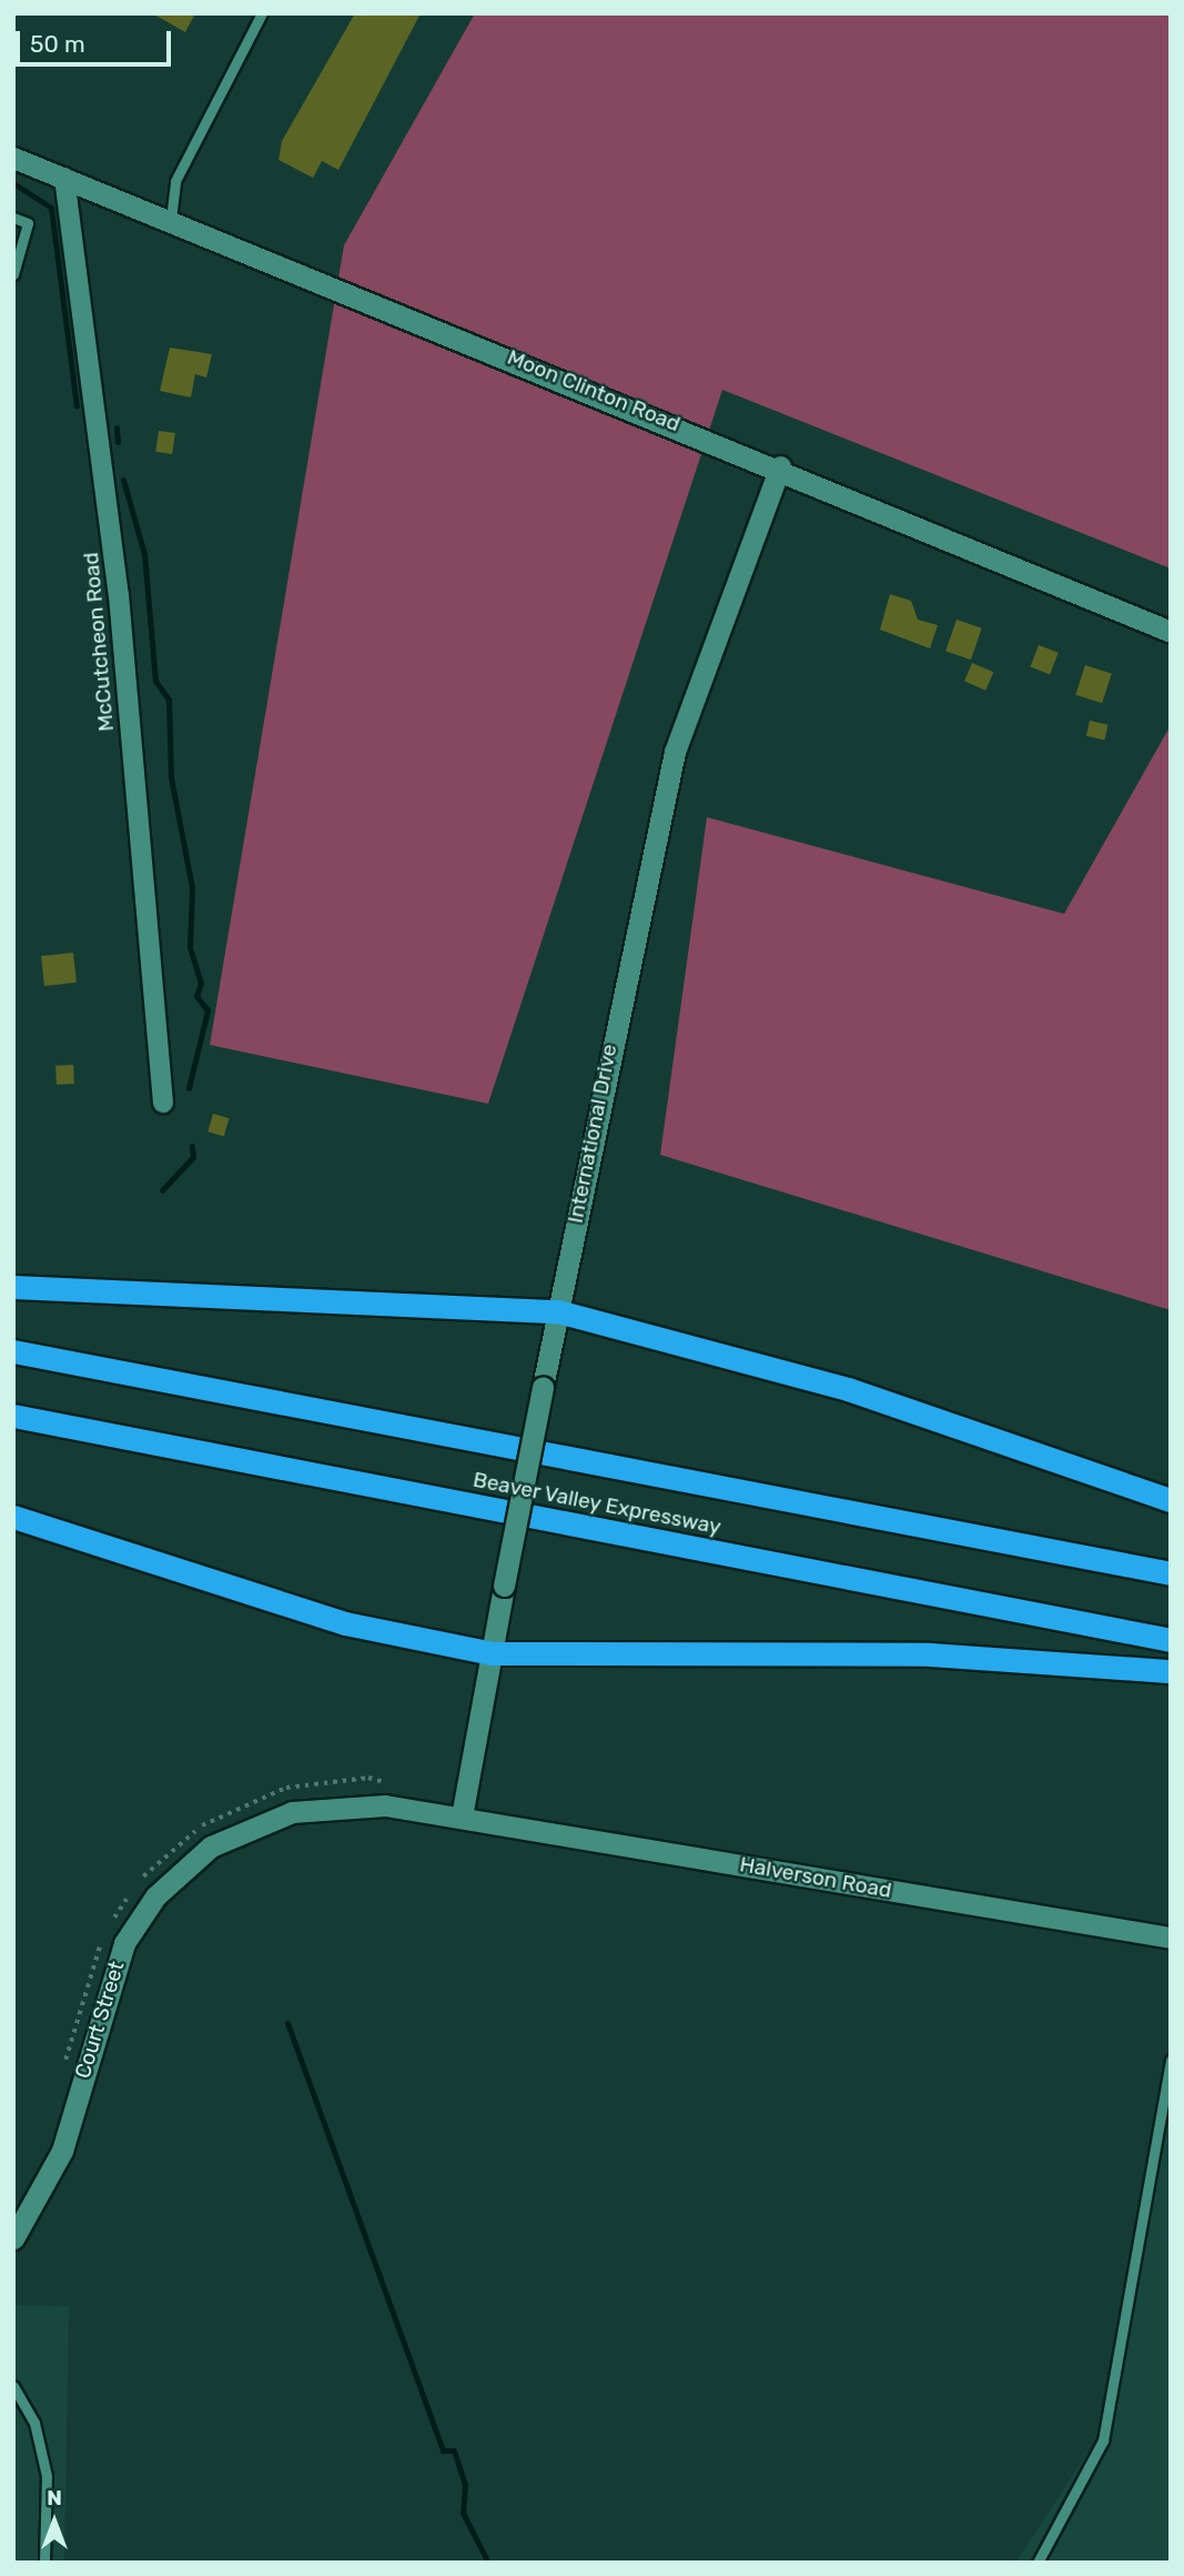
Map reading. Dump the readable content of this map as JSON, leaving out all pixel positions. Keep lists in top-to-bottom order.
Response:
{
  "streets": {
    "highway": ["Beaver Valley Expressway"],
    "street": [
      "Moon Clinton Road",
      "McCutcheon Road",
      "International Drive",
      "Halverson Road",
      "Court Street"
    ]
  },
  "crossings": [
    ["Moon Clinton Road", "McCutcheon Road"],
    ["Moon Clinton Road", "International Drive"],
    ["International Drive", "Halverson Road"],
    ["International Drive", "Court Street"],
    ["Halverson Road", "Court Street"]
  ],
  "scale_bar": "50 m",
  "north": "top"
}
